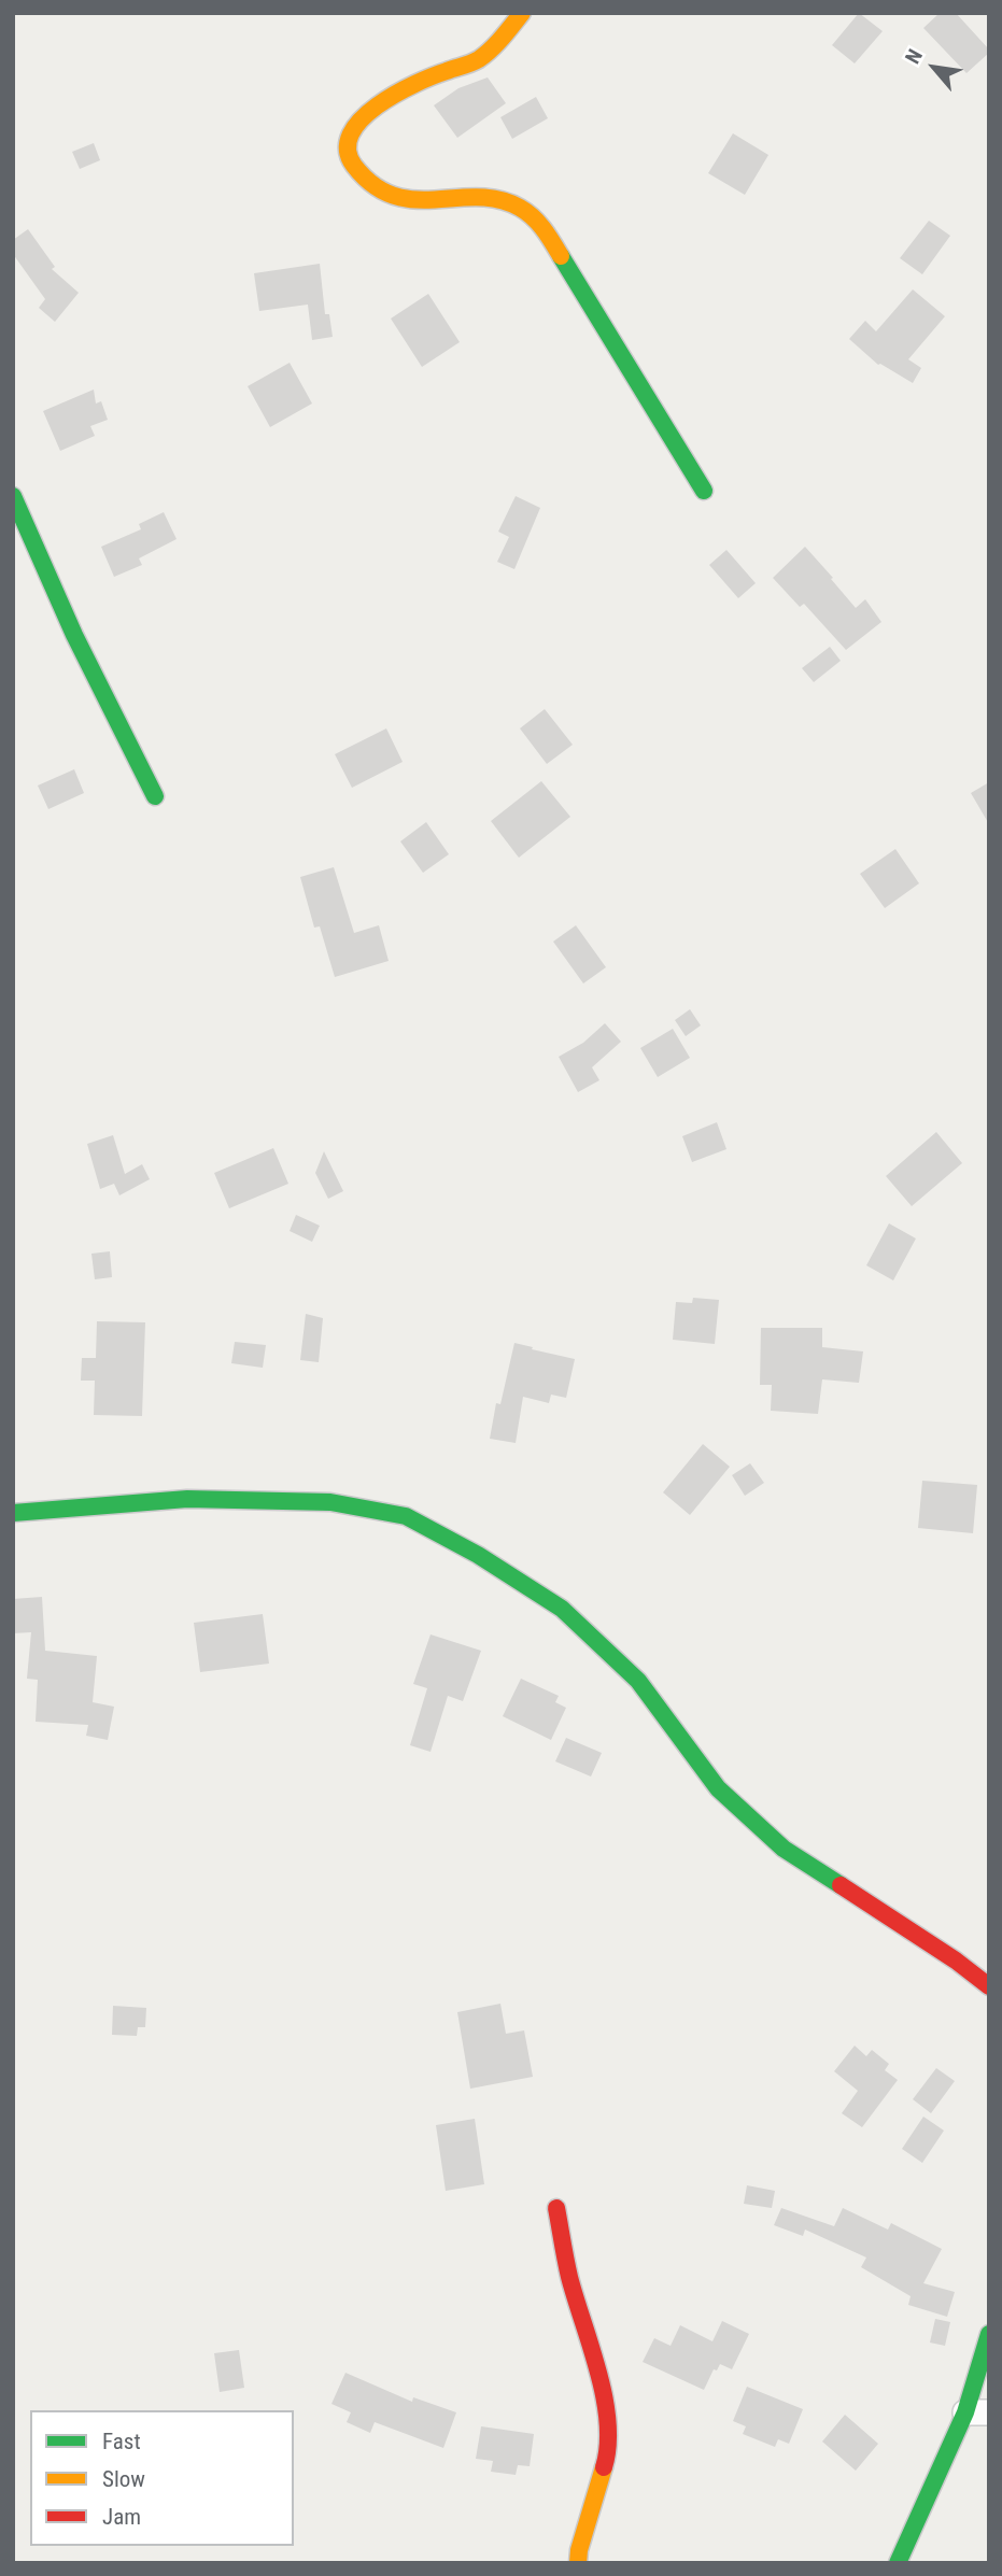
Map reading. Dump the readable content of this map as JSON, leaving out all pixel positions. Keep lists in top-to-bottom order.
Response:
{
  "legend": ["Fast", "Slow", "Jam"],
  "north": "top left"
}
